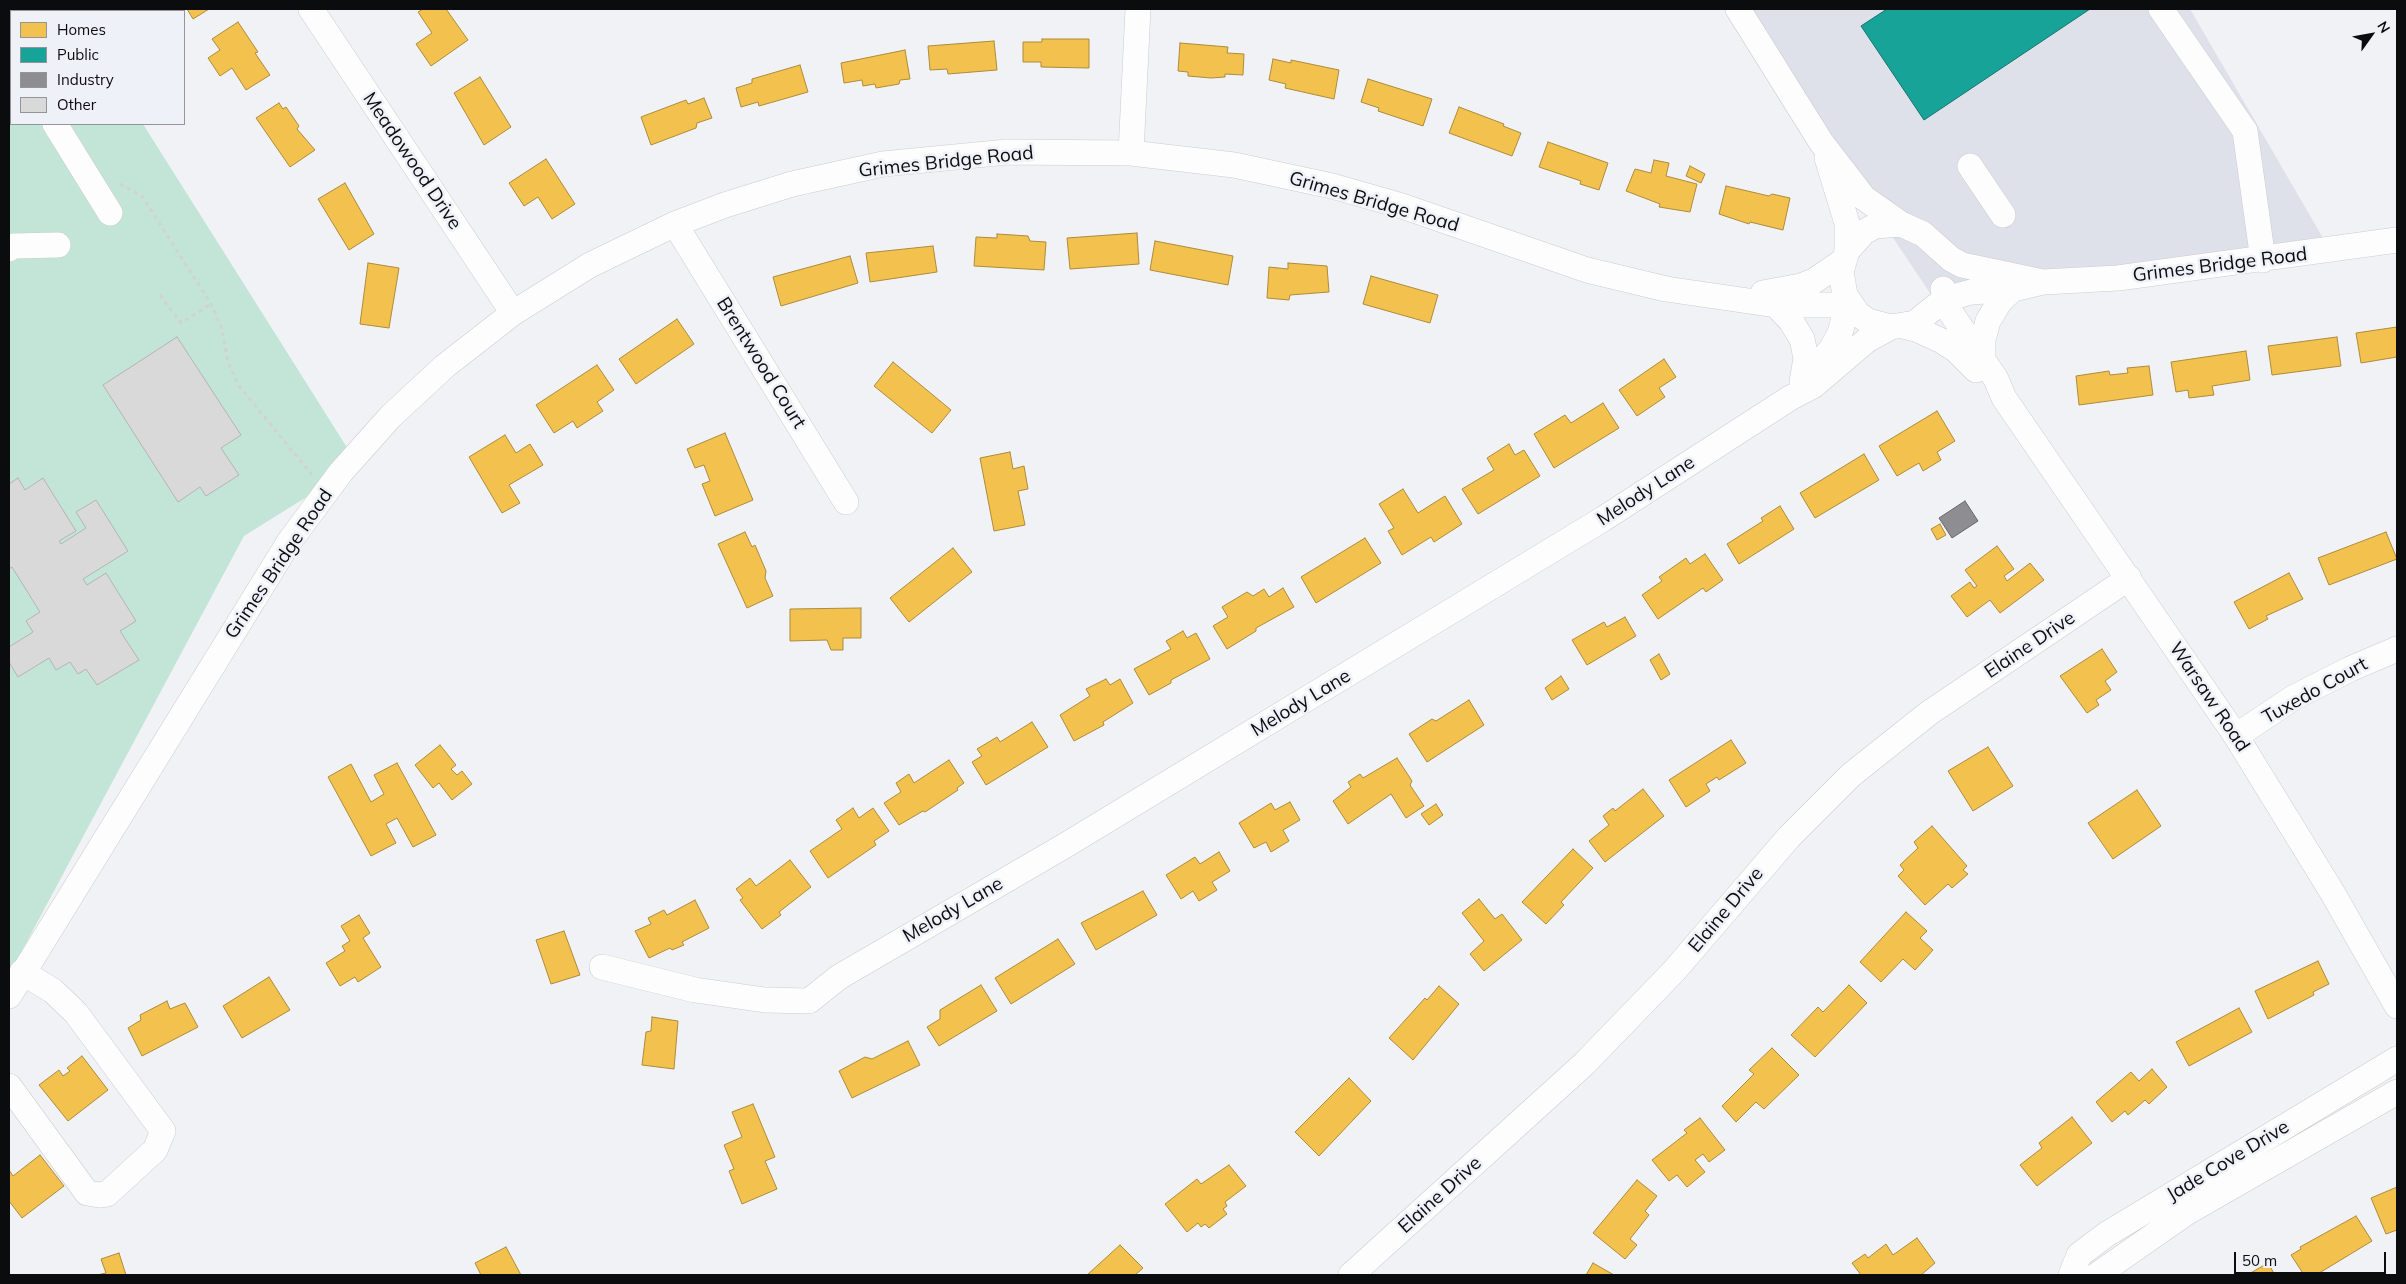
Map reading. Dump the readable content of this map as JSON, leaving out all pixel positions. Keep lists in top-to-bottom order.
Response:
{
  "streets": {
    "street": [
      "Meadowood Drive",
      "Grimes Bridge Road",
      "Brentwood Court",
      "Melody Lane",
      "Elaine Drive",
      "Tuxedo Court",
      "Warsaw Road",
      "Jade Cove Drive"
    ]
  },
  "crossings": [
    ["Meadowood Drive", "Grimes Bridge Road"],
    ["Grimes Bridge Road", "Brentwood Court"],
    ["Grimes Bridge Road", "Melody Lane"],
    ["Grimes Bridge Road", "Warsaw Road"],
    ["Melody Lane", "Warsaw Road"],
    ["Elaine Drive", "Warsaw Road"],
    ["Tuxedo Court", "Warsaw Road"]
  ],
  "legend": [
    "Homes",
    "Public",
    "Industry",
    "Other"
  ],
  "scale_bar": "50 m",
  "north": "top right"
}
